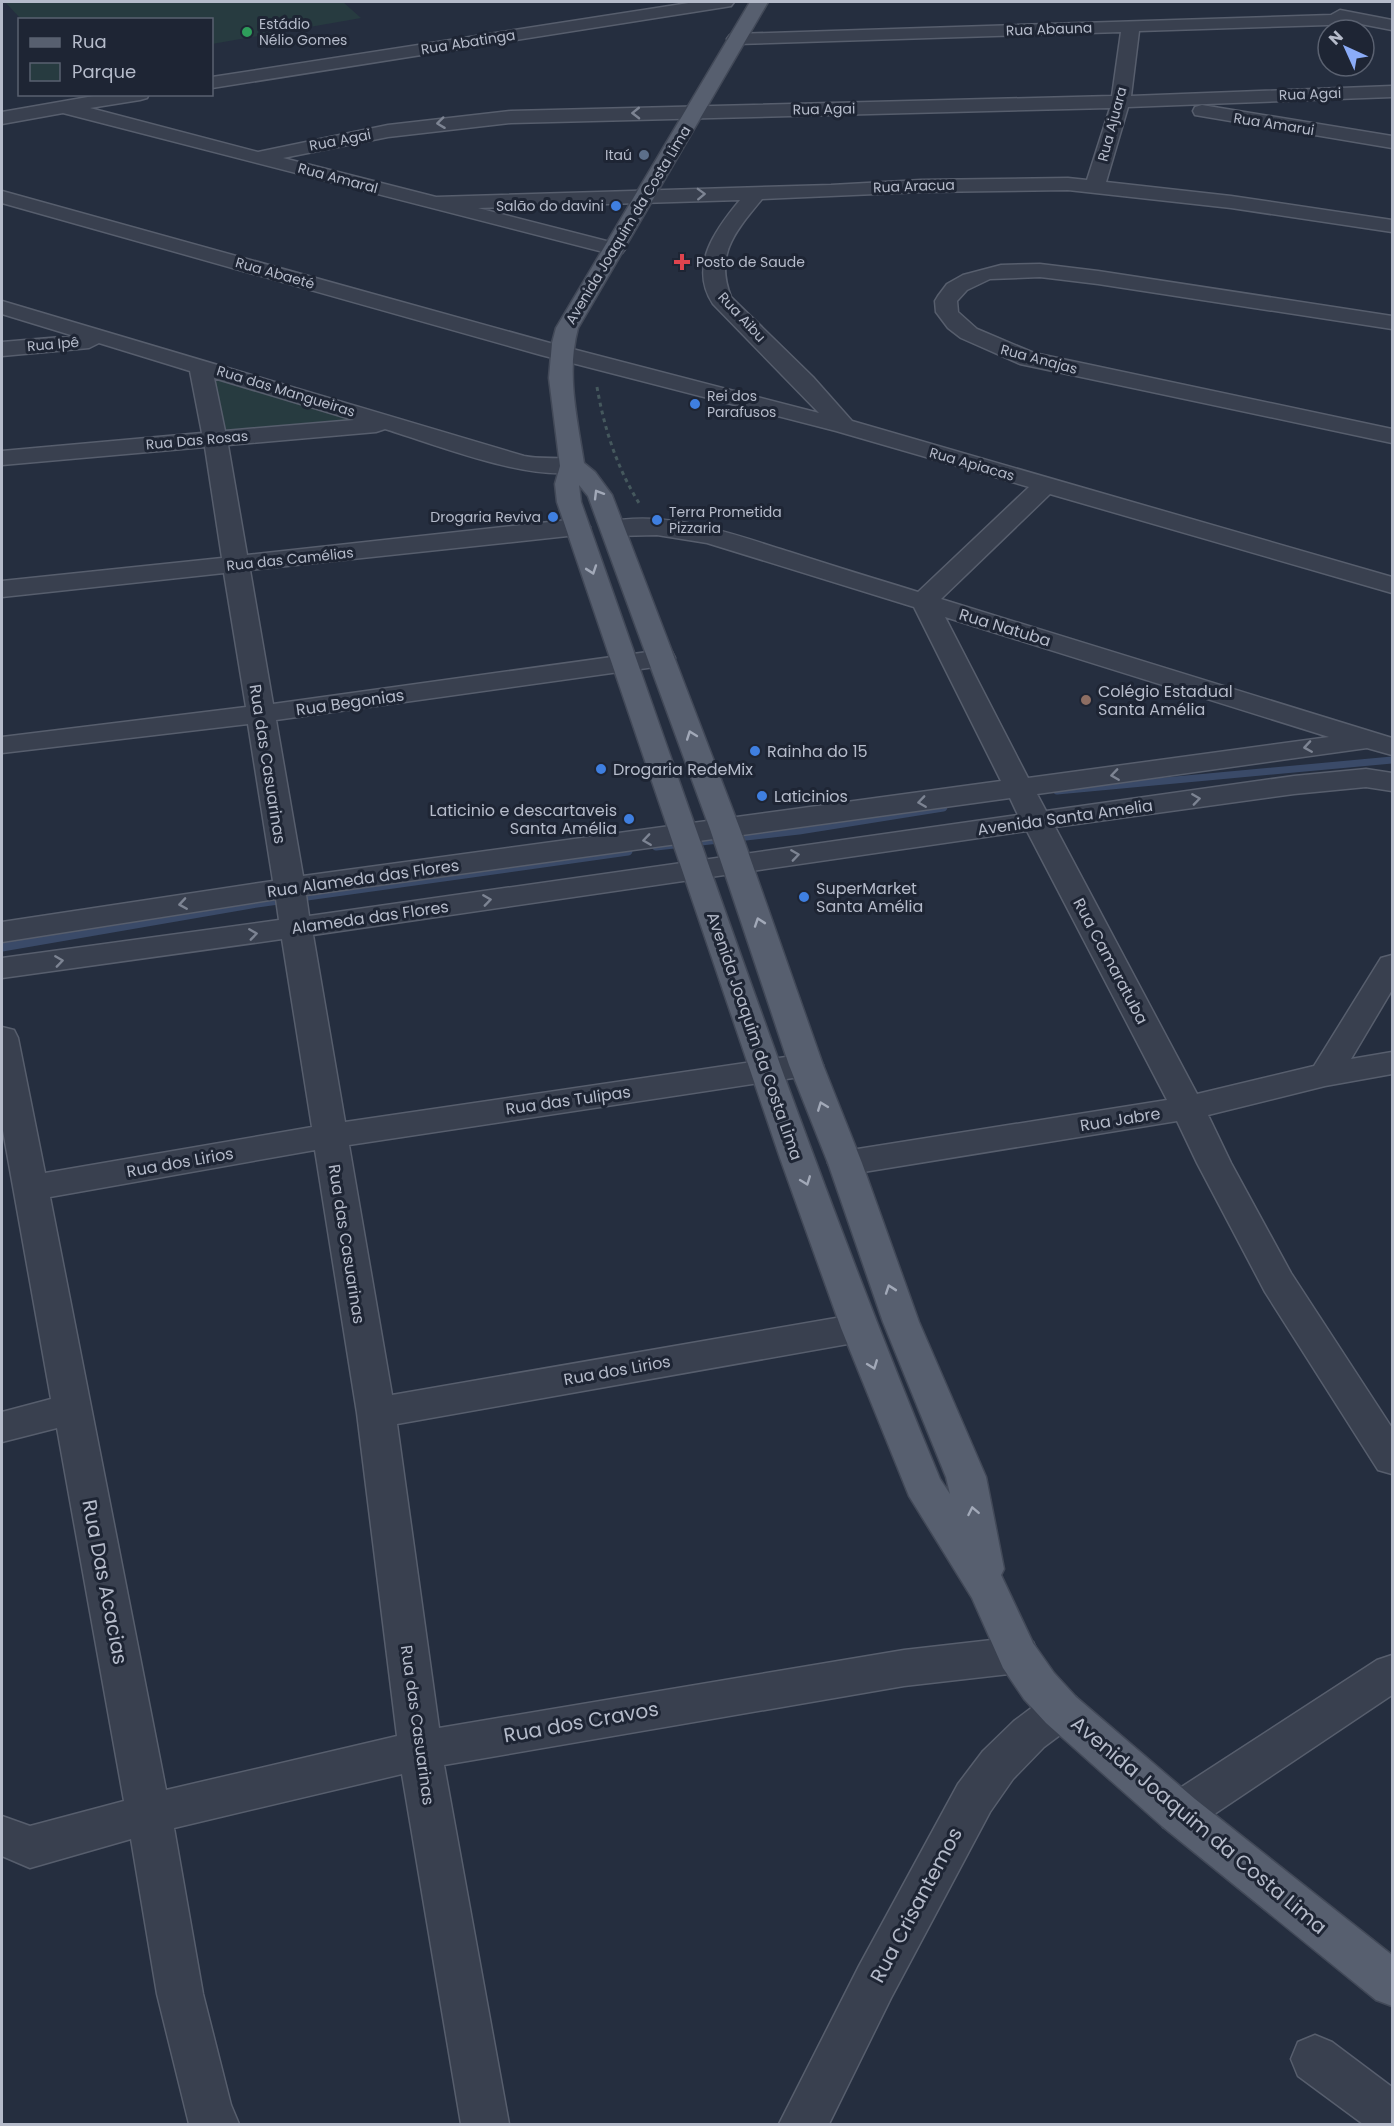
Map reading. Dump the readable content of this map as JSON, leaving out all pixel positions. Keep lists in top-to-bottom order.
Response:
{
  "streets": {
    "main road": ["Avenida Joaquim da Costa Lima"],
    "street": [
      "Rua Abauna",
      "Rua Abatinga",
      "Rua Agai",
      "Rua Ajuara",
      "Rua Amarui",
      "Rua Amaral",
      "Rua Aracua",
      "Rua Abaeté",
      "Rua Aibu",
      "Rua Ipê",
      "Rua Anajas",
      "Rua das Mangueiras",
      "Rua Das Rosas",
      "Rua Apiacas",
      "Rua das Camélias",
      "Rua Natuba",
      "Rua Begonias",
      "Rua das Casuarinas",
      "Avenida Santa Amelia",
      "Rua Alameda das Flores",
      "Alameda das Flores",
      "Rua Camaratuba",
      "Rua das Tulipas",
      "Rua Jabre",
      "Rua dos Lirios",
      "Rua Das Acacias",
      "Rua dos Cravos",
      "Rua Crisantemos"
    ]
  },
  "crossings": [
    ["Rua Abauna", "Rua Ajuara"],
    ["Rua Abauna", "Avenida Joaquim da Costa Lima"],
    ["Rua Agai", "Rua Ajuara"],
    ["Rua Agai", "Rua Amarui"],
    ["Rua Agai", "Rua Amaral"],
    ["Rua Agai", "Avenida Joaquim da Costa Lima"],
    ["Rua Ajuara", "Rua Aracua"],
    ["Rua Amaral", "Rua Aracua"],
    ["Rua Amaral", "Avenida Joaquim da Costa Lima"],
    ["Rua Aracua", "Avenida Joaquim da Costa Lima"],
    ["Rua Aracua", "Rua Aibu"],
    ["Avenida Joaquim da Costa Lima", "Rua Abaeté"],
    ["Avenida Joaquim da Costa Lima", "Rua das Mangueiras"],
    ["Avenida Joaquim da Costa Lima", "Rua Apiacas"],
    ["Avenida Joaquim da Costa Lima", "Rua das Camélias"],
    ["Avenida Joaquim da Costa Lima", "Rua Natuba"],
    ["Avenida Joaquim da Costa Lima", "Rua Begonias"],
    ["Avenida Joaquim da Costa Lima", "Avenida Santa Amelia"],
    ["Avenida Joaquim da Costa Lima", "Rua Alameda das Flores"],
    ["Avenida Joaquim da Costa Lima", "Alameda das Flores"],
    ["Avenida Joaquim da Costa Lima", "Rua das Tulipas"],
    ["Avenida Joaquim da Costa Lima", "Rua Jabre"],
    ["Avenida Joaquim da Costa Lima", "Rua dos Lirios"],
    ["Avenida Joaquim da Costa Lima", "Rua dos Cravos"],
    ["Avenida Joaquim da Costa Lima", "Rua Crisantemos"],
    ["Rua Abaeté", "Rua Apiacas"],
    ["Rua Aibu", "Rua Apiacas"],
    ["Rua Ipê", "Rua das Mangueiras"],
    ["Rua das Mangueiras", "Rua Das Rosas"],
    ["Rua das Mangueiras", "Rua das Casuarinas"],
    ["Rua Das Rosas", "Rua das Casuarinas"],
    ["Rua das Camélias", "Rua das Casuarinas"],
    ["Rua Natuba", "Avenida Santa Amelia"],
    ["Rua Natuba", "Rua Camaratuba"],
    ["Rua Begonias", "Rua das Casuarinas"],
    ["Rua das Casuarinas", "Rua Alameda das Flores"],
    ["Rua das Casuarinas", "Alameda das Flores"],
    ["Rua das Casuarinas", "Rua das Tulipas"],
    ["Rua das Casuarinas", "Rua dos Lirios"],
    ["Rua das Casuarinas", "Rua dos Cravos"],
    ["Avenida Santa Amelia", "Rua Alameda das Flores"],
    ["Avenida Santa Amelia", "Alameda das Flores"],
    ["Avenida Santa Amelia", "Rua Camaratuba"],
    ["Rua Camaratuba", "Rua Jabre"],
    ["Rua das Tulipas", "Rua dos Lirios"],
    ["Rua dos Lirios", "Rua Das Acacias"],
    ["Rua Das Acacias", "Rua dos Cravos"]
  ],
  "one_way": ["Rua Agai", "Rua Alameda das Flores", "Alameda das Flores"],
  "places": {
    "other": [
      "Estádio Nélio Gomes",
      "Itaú",
      "Salão do davini",
      "Rei dos Parafusos",
      "Drogaria Reviva",
      "Terra Prometida Pizzaria",
      "Colégio Estadual Santa Amélia",
      "Rainha do 15",
      "Drogaria RedeMix",
      "Laticinios",
      "Laticinio e descartaveis Santa Amélia",
      "SuperMarket Santa Amélia"
    ],
    "health": ["Posto de Saude"]
  },
  "legend": ["Rua", "Parque"],
  "north": "top left"
}
